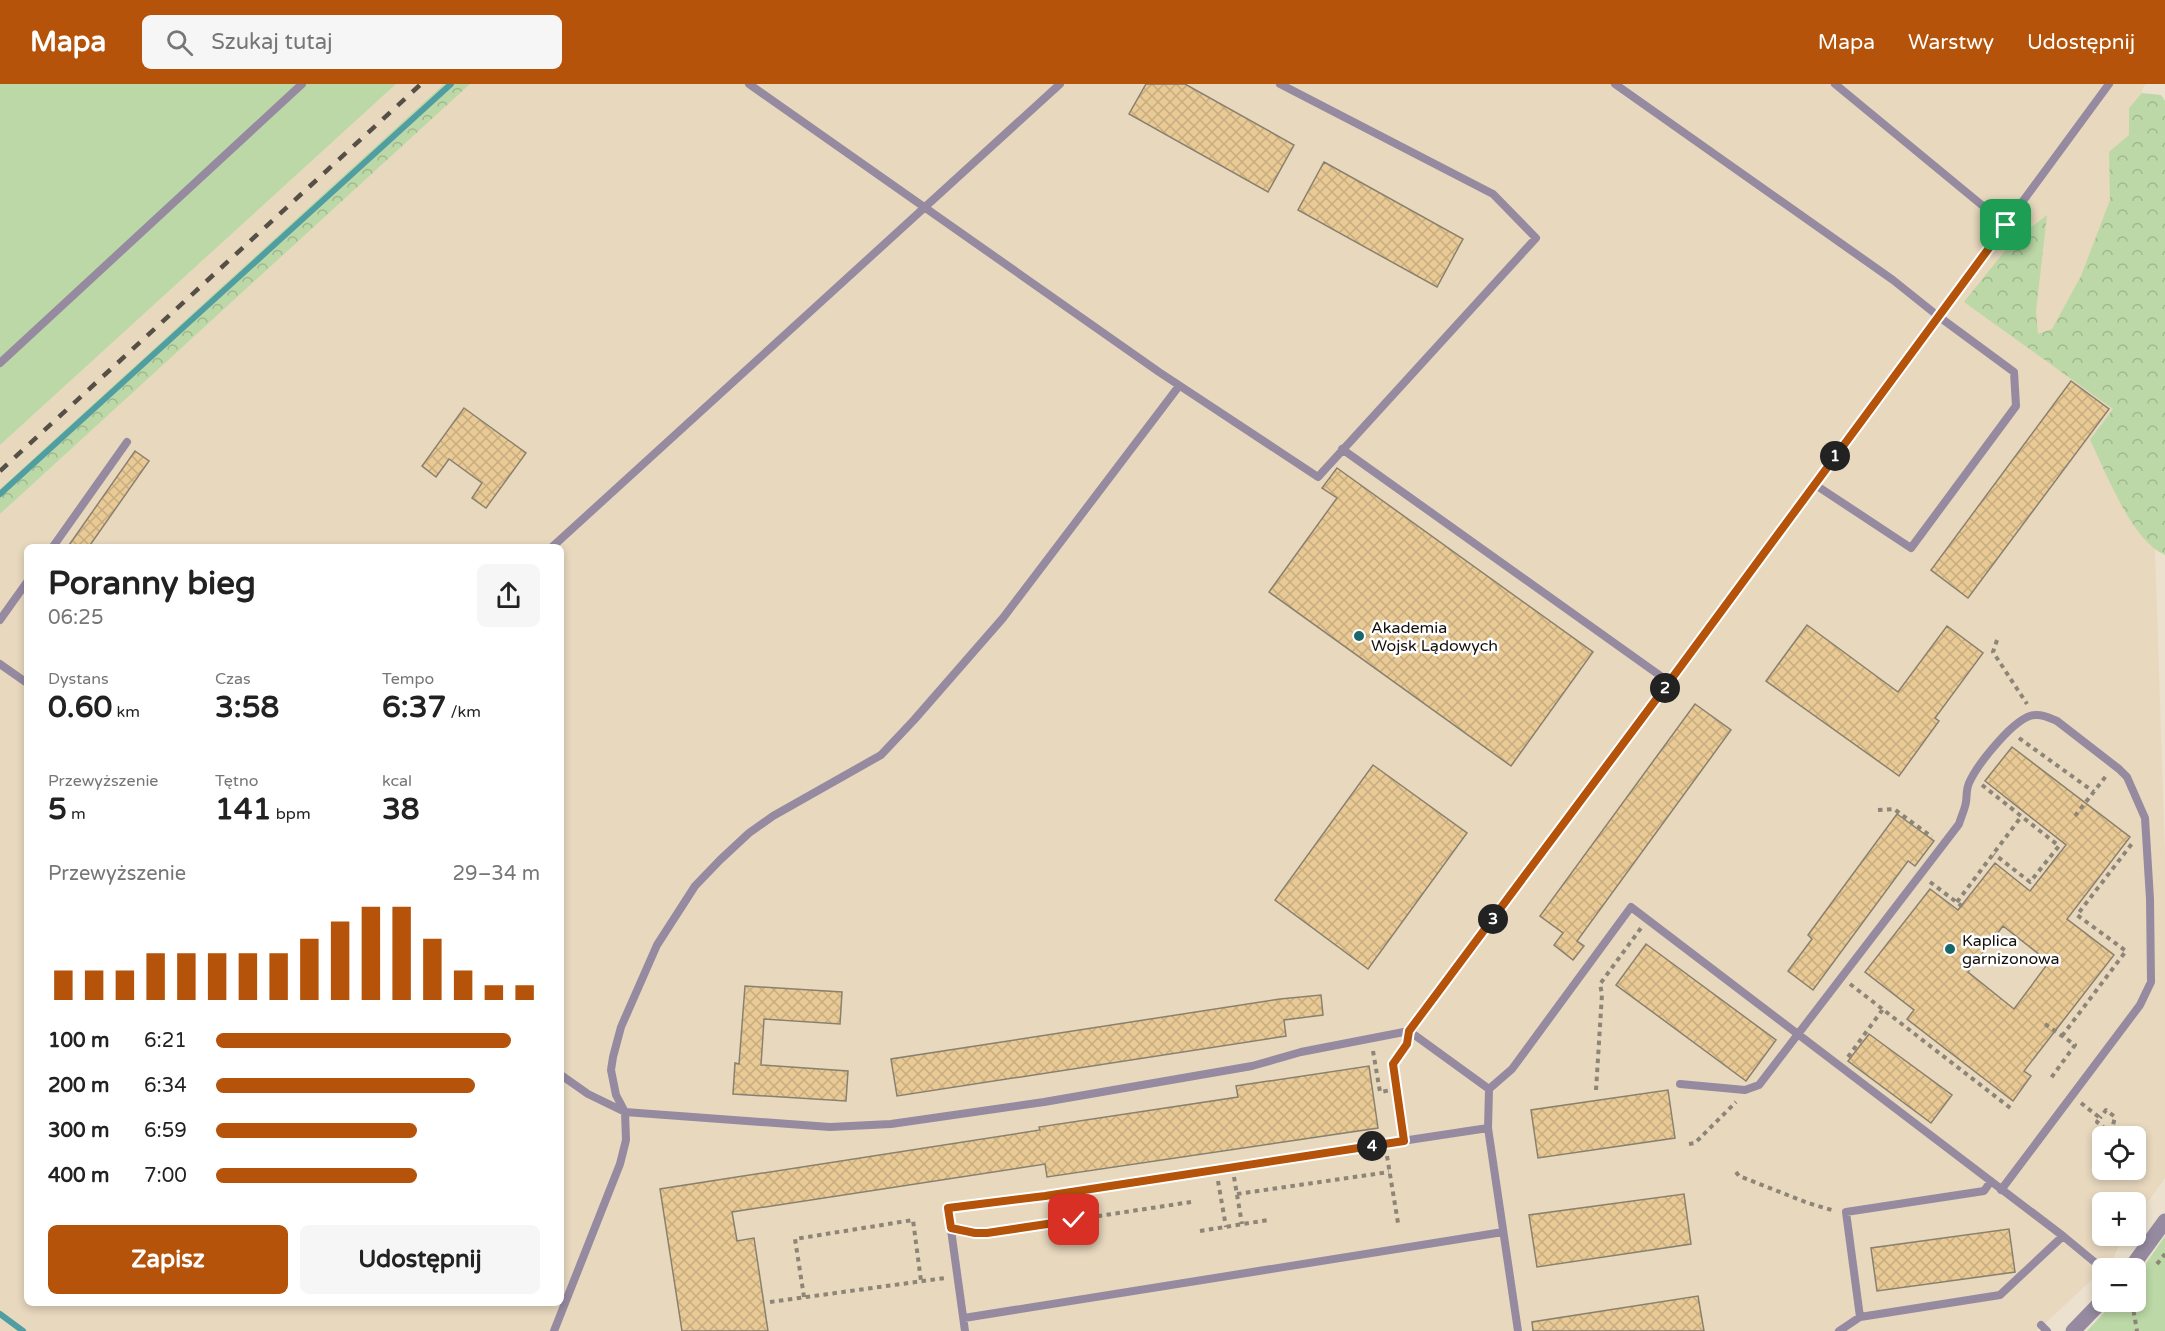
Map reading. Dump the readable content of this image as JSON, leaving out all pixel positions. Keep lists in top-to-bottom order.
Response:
{
  "places": ["Akademia Wojsk Lądowych", "Kaplica garnizonowa"],
  "page": {
    "header": "Mapa",
    "search": "Szukaj tutaj",
    "nav": ["Mapa", "Warstwy", "Udostępnij"],
    "pins": [
      "1",
      "2",
      "3",
      "4"
    ],
    "heading": ["Poranny bieg", "06:25"],
    "stats": [
      ["Dystans", "0.60 km"],
      ["Czas", "3:58"],
      ["Tempo", "6:37 /km"],
      ["Przewyższenie", "5 m"],
      ["Tętno", "141 bpm"],
      ["kcal", "38"]
    ],
    "chart": ["Przewyższenie", "29–34 m"],
    "list": [
      {
        "name": "100 m",
        "note": "6:21"
      },
      {
        "name": "200 m",
        "note": "6:34"
      },
      {
        "name": "300 m",
        "note": "6:59"
      },
      {
        "name": "400 m",
        "note": "7:00"
      }
    ],
    "map_buttons": ["+", "−"],
    "buttons": ["Zapisz", "Udostępnij"]
  }
}
